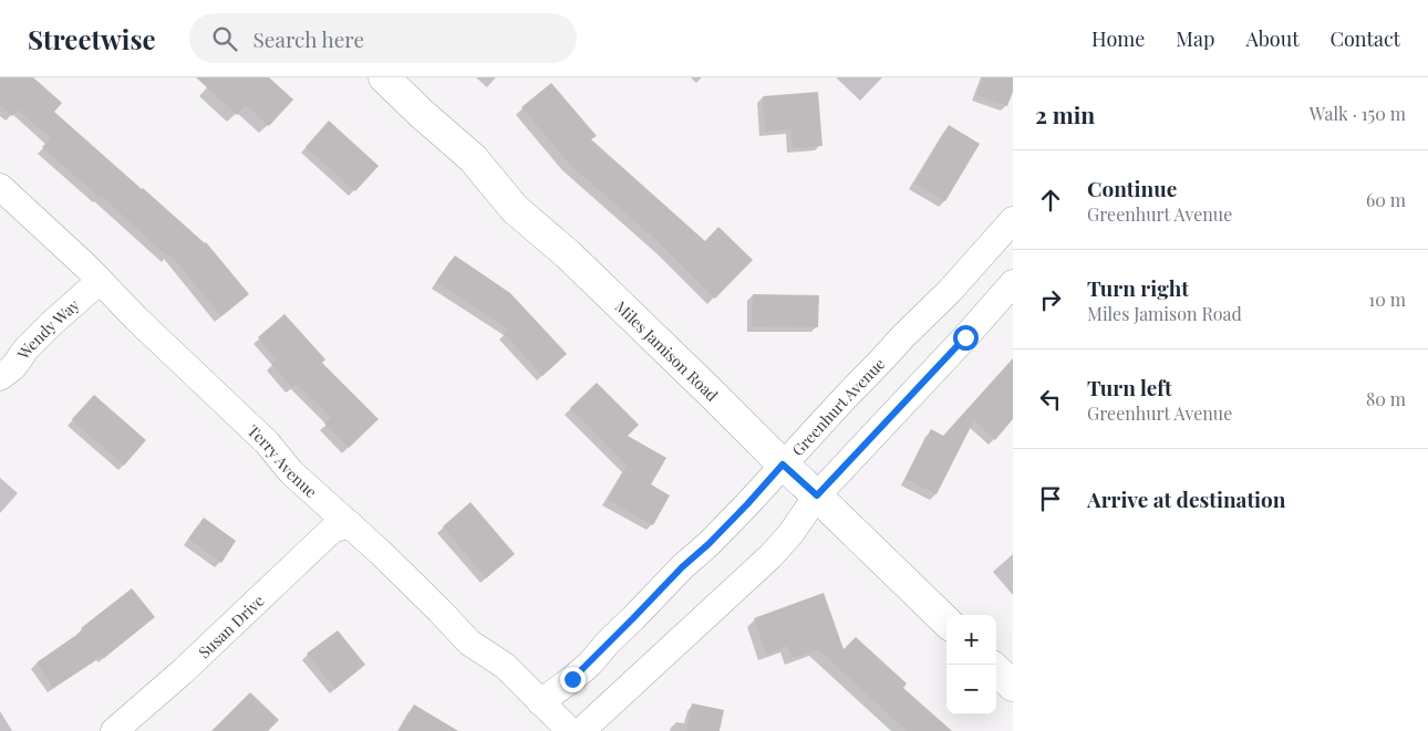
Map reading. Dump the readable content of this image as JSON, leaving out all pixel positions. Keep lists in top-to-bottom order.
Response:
{
  "streets": {
    "main road": ["Miles Jamison Road"],
    "street": [
      "Wendy Way",
      "Greenhurt Avenue",
      "Terry Avenue",
      "Susan Drive"
    ]
  },
  "crossings": [
    ["Wendy Way", "Terry Avenue"],
    ["Miles Jamison Road", "Greenhurt Avenue"],
    ["Greenhurt Avenue", "Terry Avenue"],
    ["Terry Avenue", "Susan Drive"]
  ],
  "page": {
    "header": "Streetwise",
    "search": "Search here",
    "nav": [
      "Home",
      "Map",
      "About",
      "Contact"
    ],
    "heading": ["2 min", "Walk · 150 m"],
    "list": [
      ["Continue", "Greenhurt Avenue", "60 m"],
      ["Turn right", "Miles Jamison Road", "10 m"],
      ["Turn left", "Greenhurt Avenue", "80 m"],
      "Arrive at destination"
    ],
    "map_buttons": ["+", "−"]
  }
}
